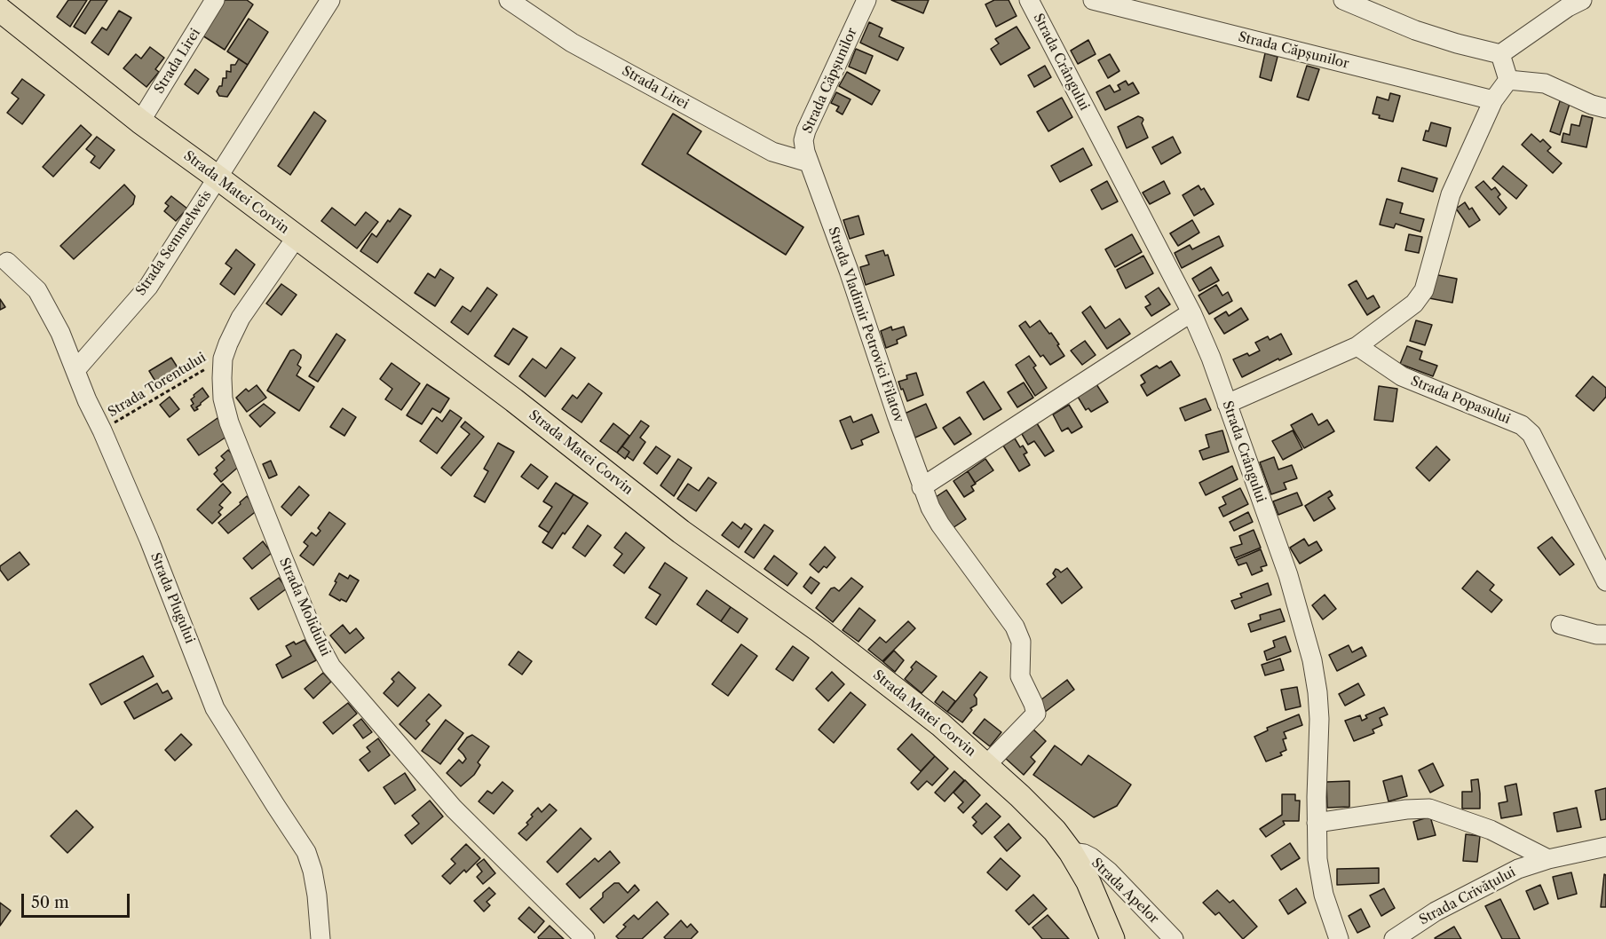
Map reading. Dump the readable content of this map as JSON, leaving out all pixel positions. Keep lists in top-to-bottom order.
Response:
{
  "streets": {
    "main road": ["Strada Matei Corvin"],
    "street": [
      "Strada Căpșunilor",
      "Strada Lirei",
      "Strada Crângului",
      "Strada Semmelweis",
      "Strada Vladimir Petrovici Filatov",
      "Strada Popasului",
      "Strada Plugului",
      "Strada Molidului",
      "Strada Apelor",
      "Strada Crivățului"
    ],
    "path": ["Strada Torentului"]
  },
  "crossings": [
    ["Strada Căpșunilor", "Strada Lirei"],
    ["Strada Căpșunilor", "Strada Vladimir Petrovici Filatov"],
    ["Strada Lirei", "Strada Matei Corvin"],
    ["Strada Lirei", "Strada Vladimir Petrovici Filatov"],
    ["Strada Matei Corvin", "Strada Semmelweis"],
    ["Strada Matei Corvin", "Strada Vladimir Petrovici Filatov"],
    ["Strada Matei Corvin", "Strada Molidului"],
    ["Strada Matei Corvin", "Strada Apelor"],
    ["Strada Semmelweis", "Strada Plugului"],
    ["Strada Torentului", "Strada Plugului"],
    ["Strada Torentului", "Strada Molidului"]
  ],
  "scale_bar": "50 m"
}
